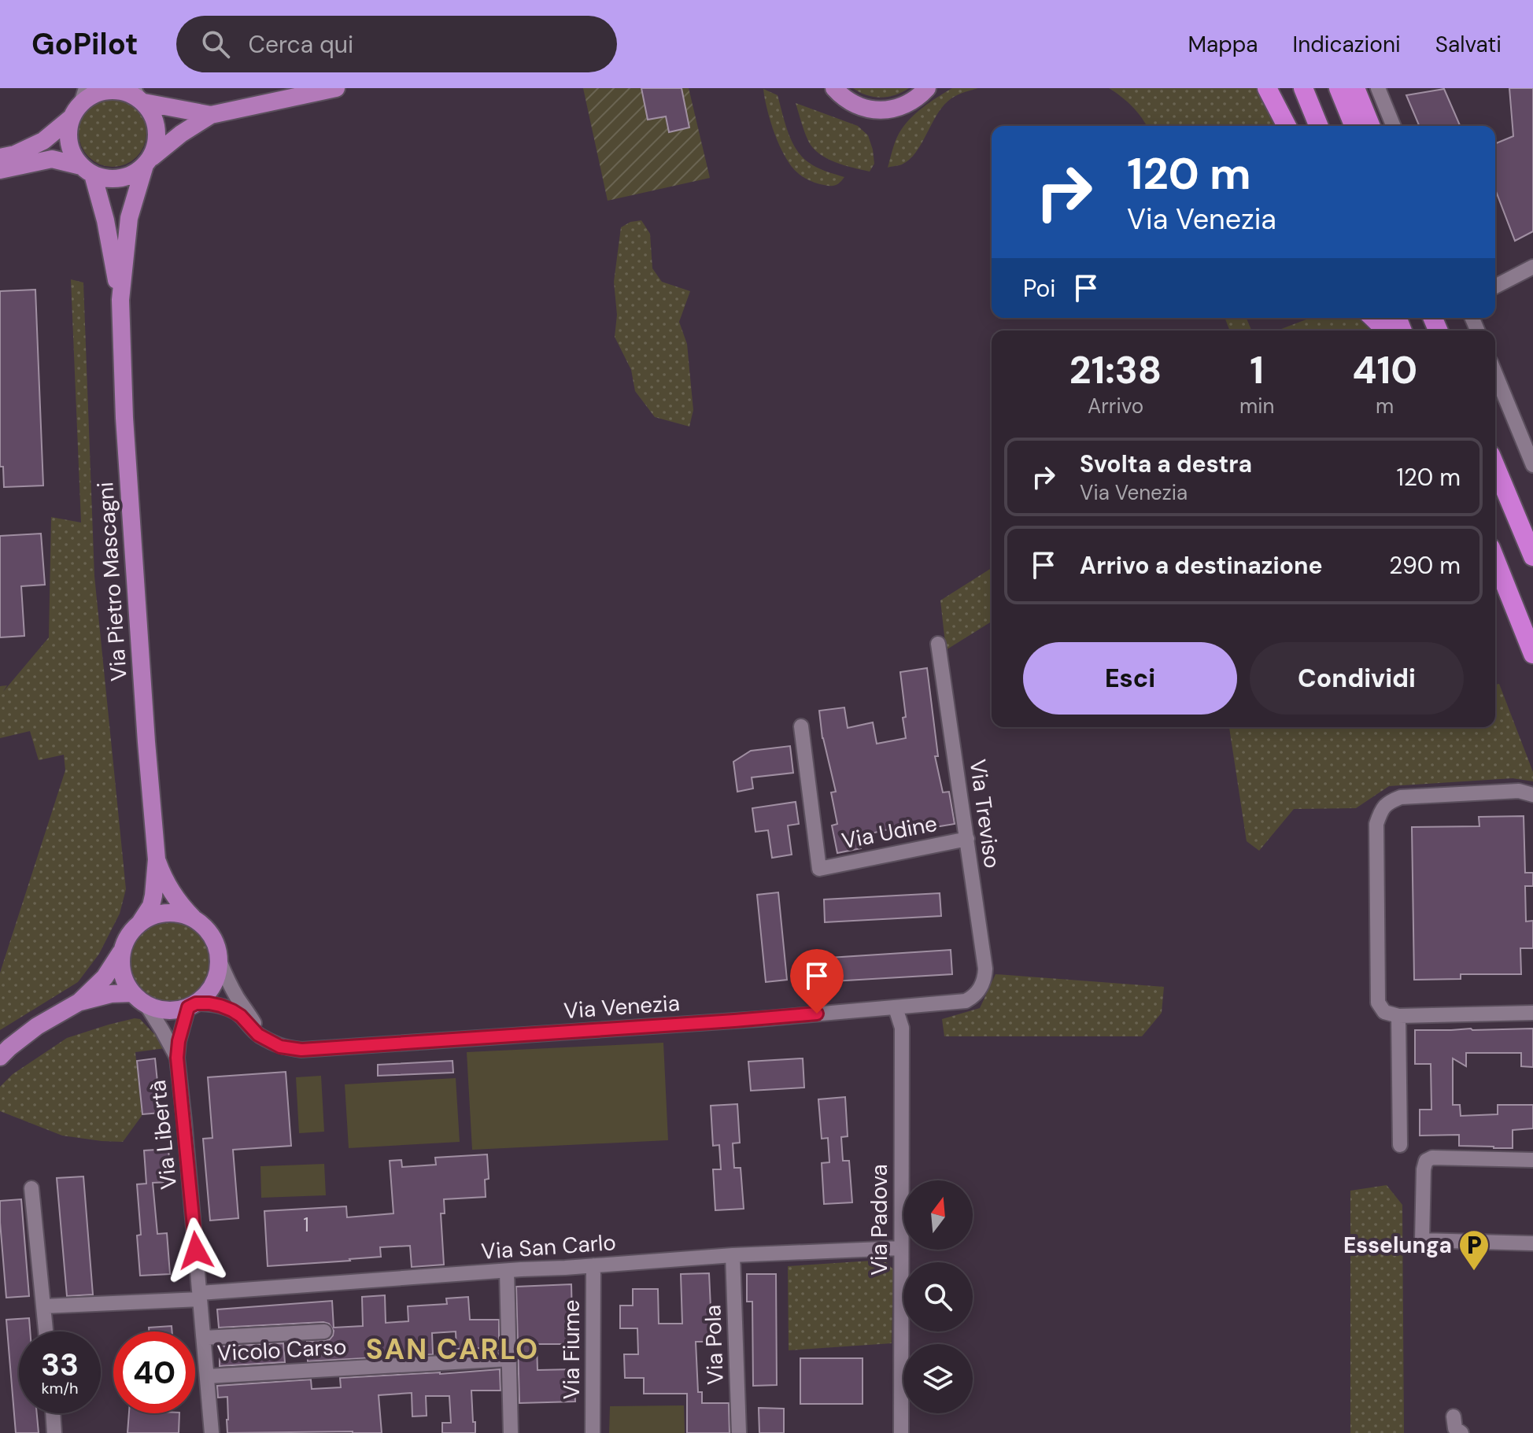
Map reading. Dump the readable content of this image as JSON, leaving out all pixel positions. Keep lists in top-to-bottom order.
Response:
{
  "streets": {
    "main road": ["Via Pietro Mascagni"],
    "street": [
      "Via Treviso",
      "Via Udine",
      "Via Venezia",
      "Via Libertà",
      "Via Padova",
      "Via San Carlo",
      "Via Pola",
      "Vicolo Carso",
      "Via Fiume"
    ]
  },
  "crossings": [
    ["Via Pietro Mascagni", "Via Venezia"],
    ["Via Pietro Mascagni", "Via Libertà"],
    ["Via Treviso", "Via Udine"],
    ["Via Treviso", "Via Venezia"],
    ["Via Venezia", "Via Libertà"],
    ["Via Venezia", "Via Padova"],
    ["Via Libertà", "Via San Carlo"],
    ["Via Libertà", "Vicolo Carso"],
    ["Via Padova", "Via San Carlo"],
    ["Via San Carlo", "Via Pola"],
    ["Via San Carlo", "Via Fiume"]
  ],
  "districts": ["SAN CARLO"],
  "places": {
    "parking": ["Esselunga"]
  },
  "house_numbers": ["1"],
  "north": "top",
  "page": {
    "header": "GoPilot",
    "search": "Cerca qui",
    "nav": ["Mappa", "Indicazioni", "Salvati"],
    "turn": ["120 m", "Via Venezia"],
    "then": "Poi",
    "eta": [
      "21:38",
      "Arrivo",
      "1",
      "min",
      "410",
      "m"
    ],
    "list": [
      {
        "name": "Svolta a destra",
        "note": "Via Venezia",
        "value": "120 m"
      },
      {
        "name": "Arrivo a destinazione",
        "value": "290 m"
      }
    ],
    "buttons": ["Esci", "Condividi"],
    "speed": "33 km/h",
    "limit": "40"
  }
}
